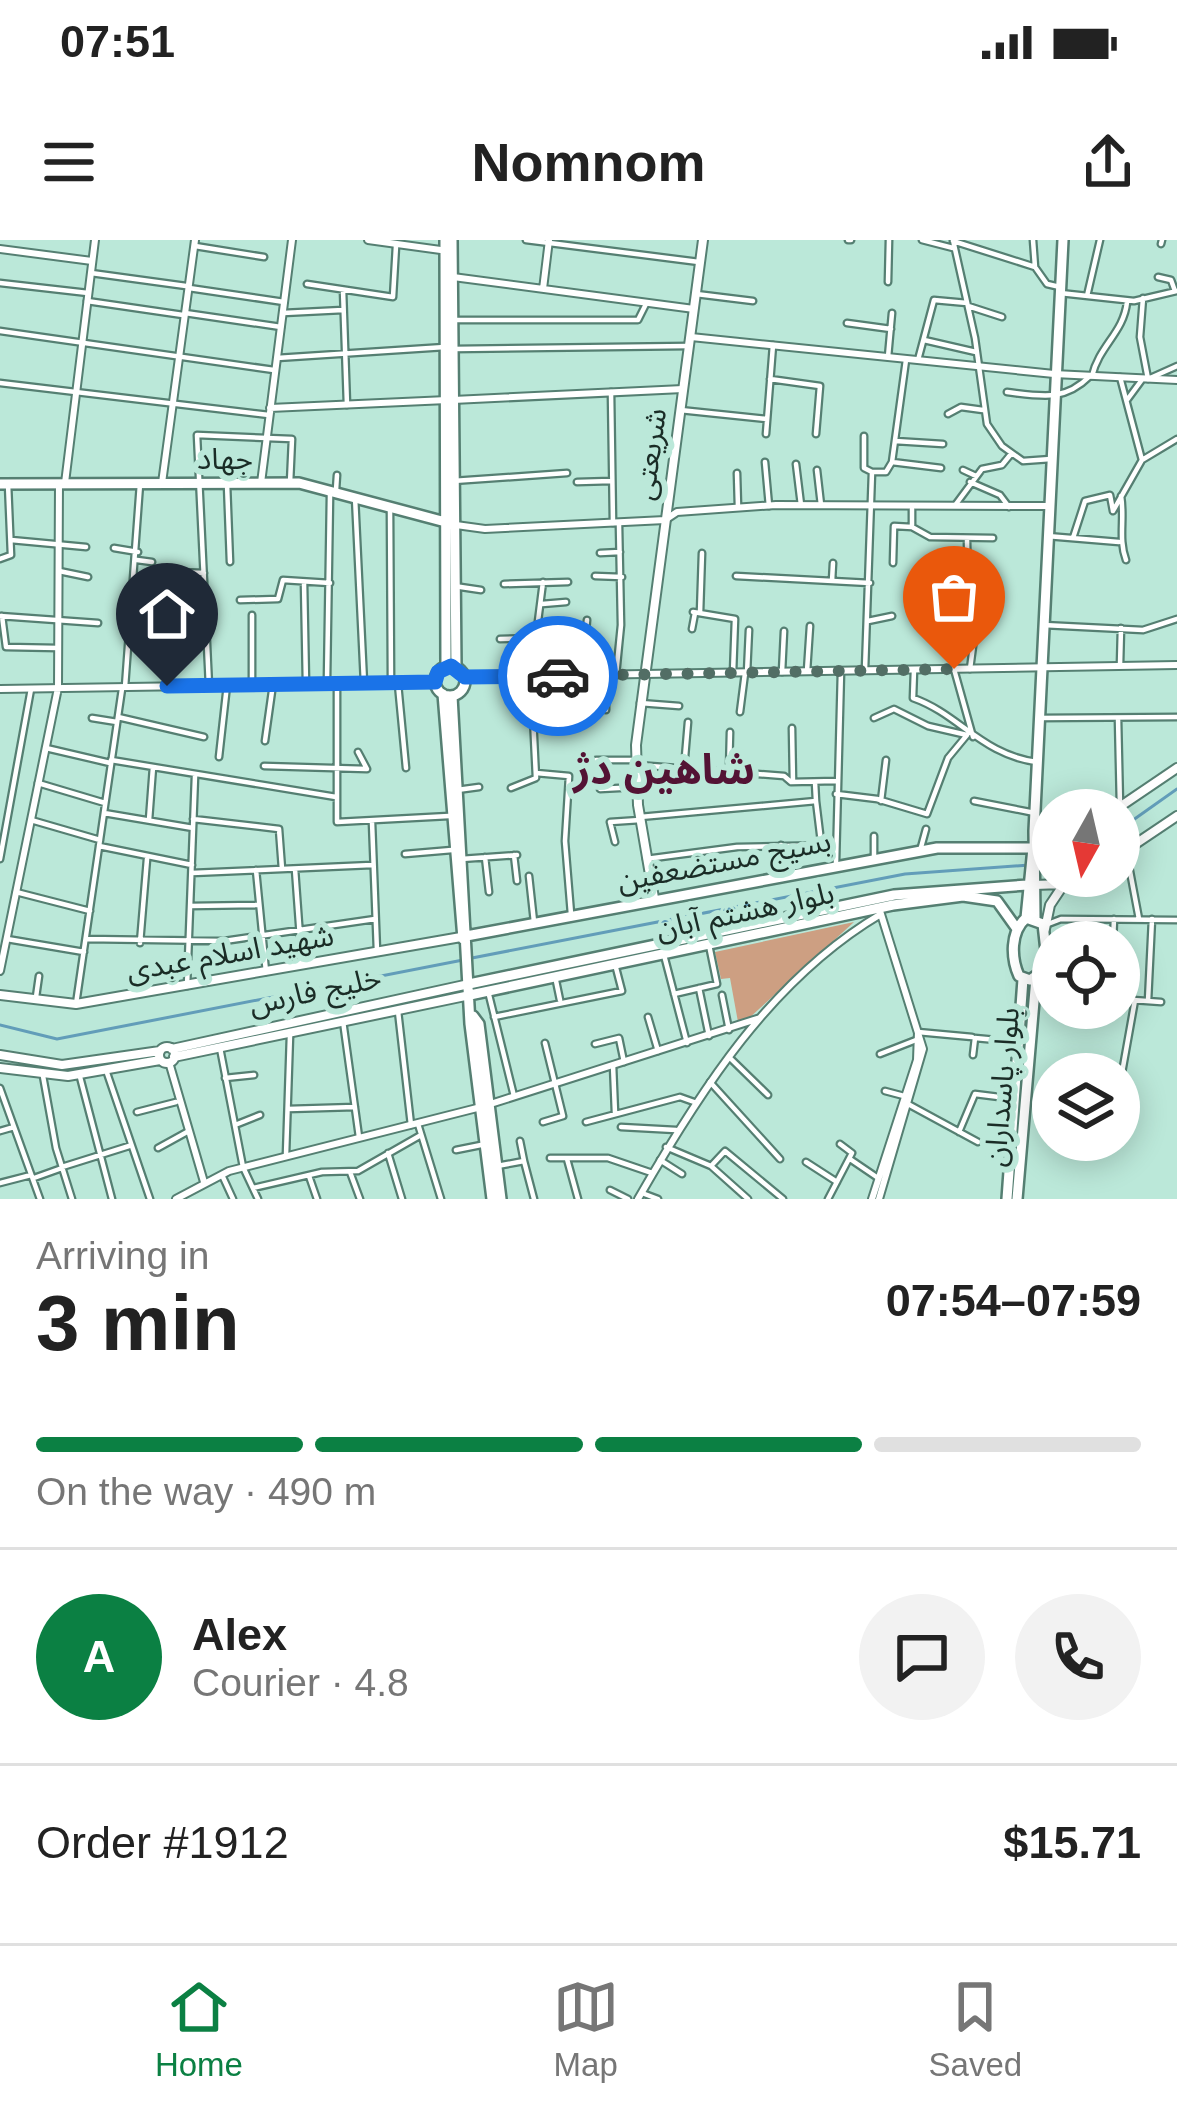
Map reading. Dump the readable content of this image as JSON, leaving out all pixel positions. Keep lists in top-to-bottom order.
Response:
{
  "streets": {
    "main road": [
      "شریعتی",
      "جهاد",
      "بسیج مستضعفین",
      "بلوار هشتم آبان",
      "شهید اسلام عبدی",
      "خلیج فارس",
      "بلوار پاسداران"
    ]
  },
  "crossings": [
    ["شریعتی", "بسیج مستضعفین"],
    ["بسیج مستضعفین", "شهید اسلام عبدی"],
    ["بلوار هشتم آبان", "خلیج فارس"],
    ["بلوار هشتم آبان", "بلوار پاسداران"]
  ],
  "districts": ["شاهین دژ"],
  "north": "bottom",
  "page": {
    "status": "07:51",
    "header": "Nomnom",
    "heading": ["3 min", "Arriving in", "07:54–07:59"],
    "panel": [
      "Alex",
      "Courier · 4.8",
      "Order #1912",
      "$15.71"
    ],
    "bar": "On the way · 490 m",
    "round": "A",
    "tabs": ["Home", "Map", "Saved"]
  }
}
